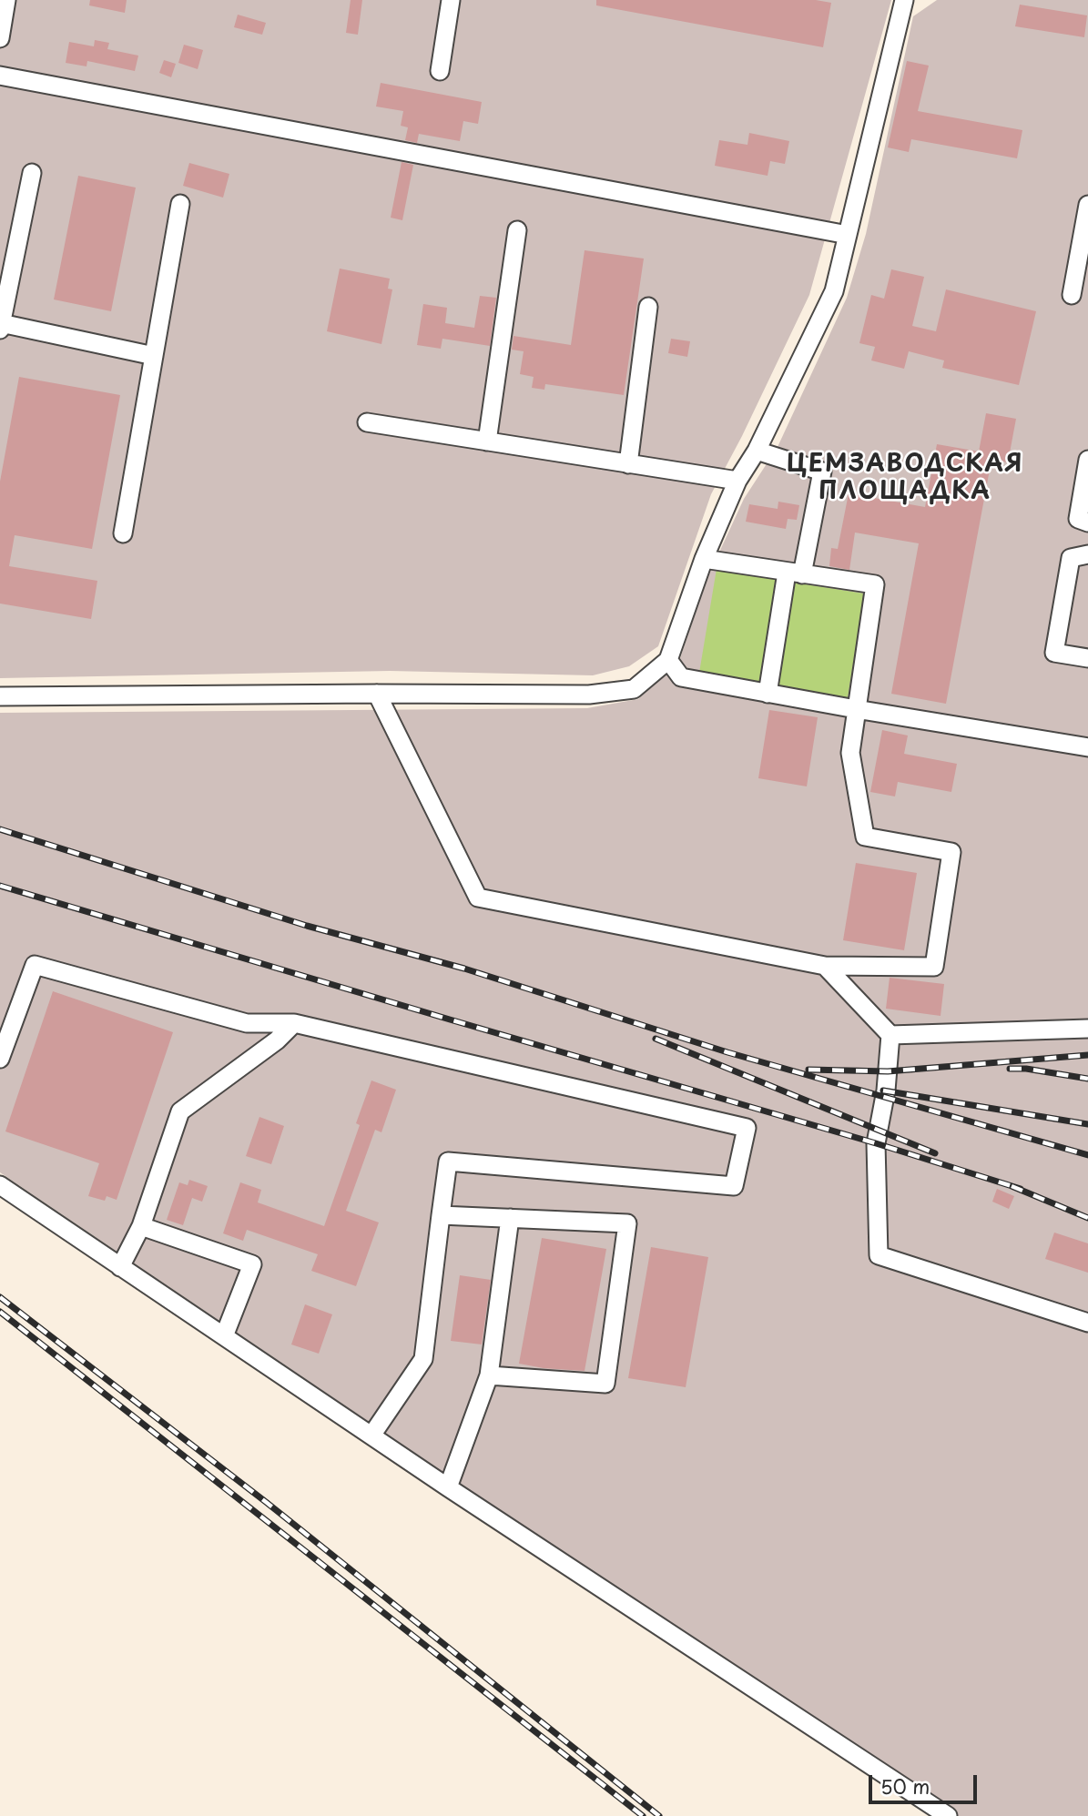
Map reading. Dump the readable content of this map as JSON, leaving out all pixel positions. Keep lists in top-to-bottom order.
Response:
{
  "districts": ["ЦЕМЗАВОДСКАЯ ПЛОЩАДКА"],
  "scale_bar": "50 m"
}
